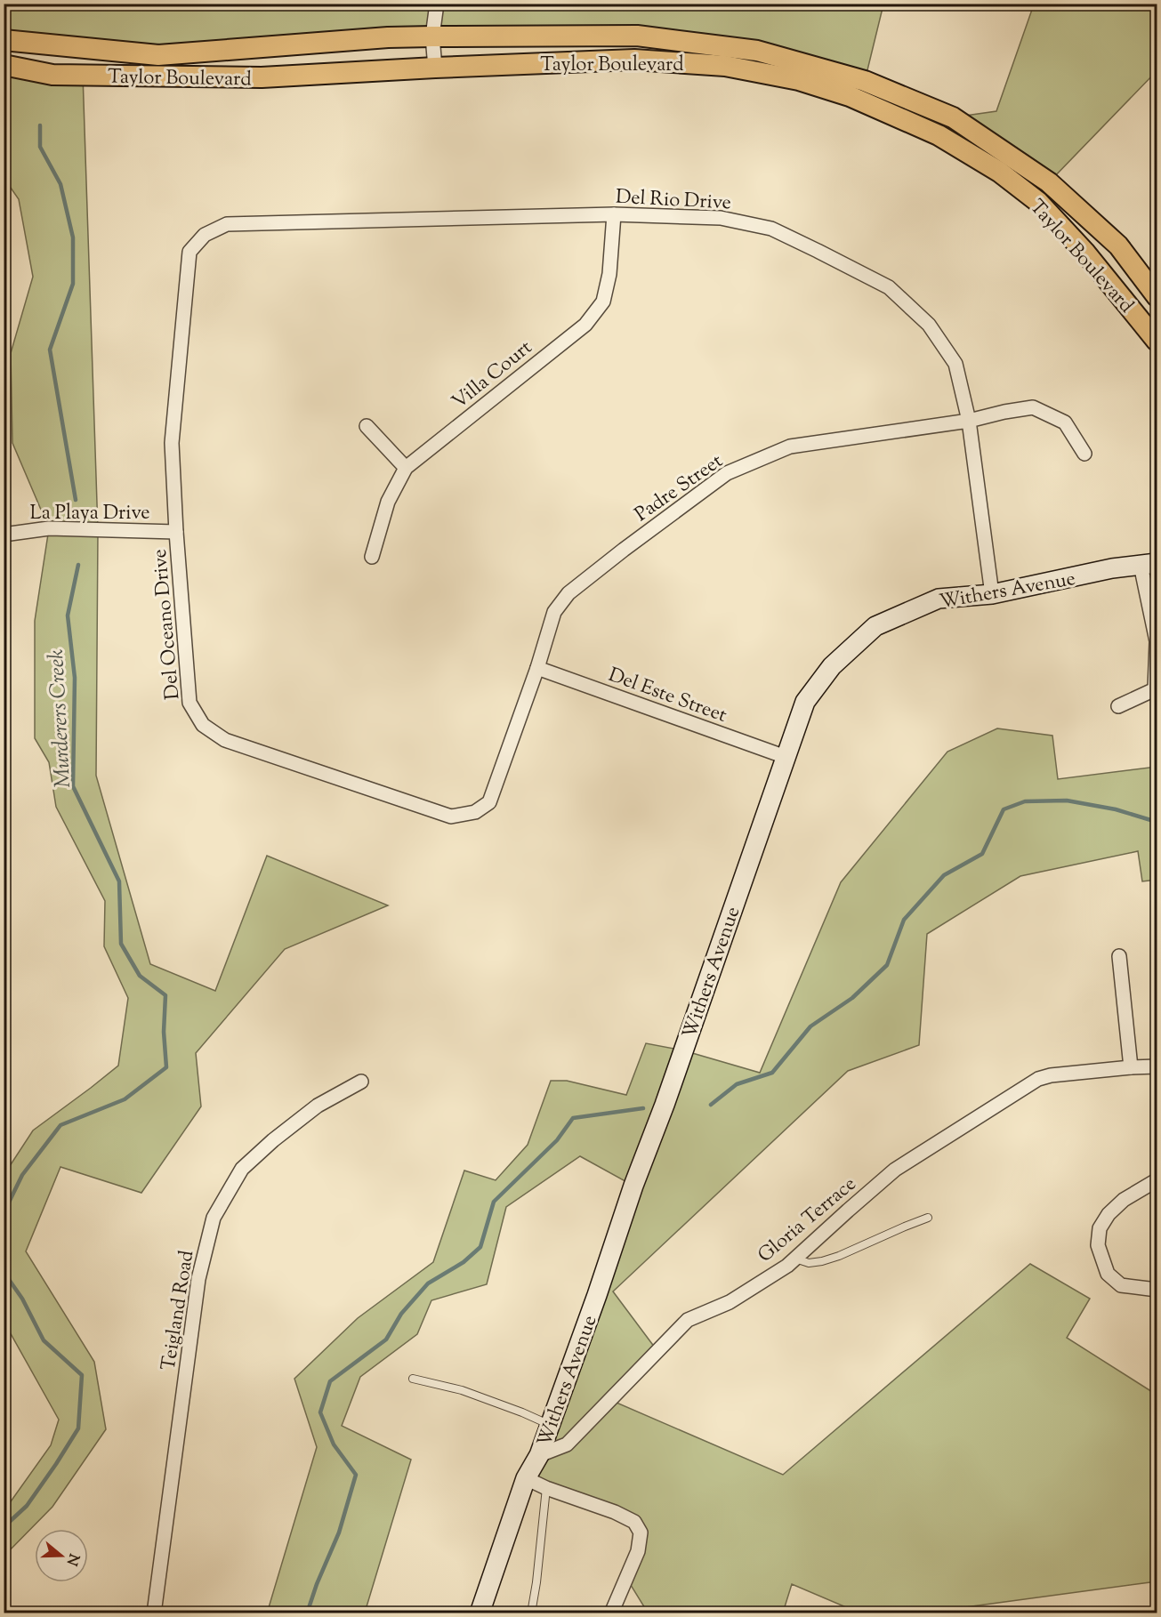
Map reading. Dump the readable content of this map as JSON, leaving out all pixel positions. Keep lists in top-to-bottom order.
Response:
{
  "streets": {
    "main road": ["Taylor Boulevard"],
    "street": [
      "Del Rio Drive",
      "Villa Court",
      "Padre Street",
      "La Playa Drive",
      "Withers Avenue",
      "Del Oceano Drive",
      "Del Este Street",
      "Gloria Terrace",
      "Teigland Road"
    ]
  },
  "crossings": [
    ["Del Rio Drive", "Villa Court"],
    ["Del Rio Drive", "Padre Street"],
    ["Del Rio Drive", "Withers Avenue"],
    ["Del Rio Drive", "Del Oceano Drive"],
    ["Padre Street", "Del Oceano Drive"],
    ["Padre Street", "Del Este Street"],
    ["La Playa Drive", "Del Oceano Drive"],
    ["Withers Avenue", "Del Este Street"],
    ["Withers Avenue", "Gloria Terrace"],
    ["Del Oceano Drive", "Del Este Street"]
  ],
  "water": ["Murderers Creek"],
  "north": "right"
}
